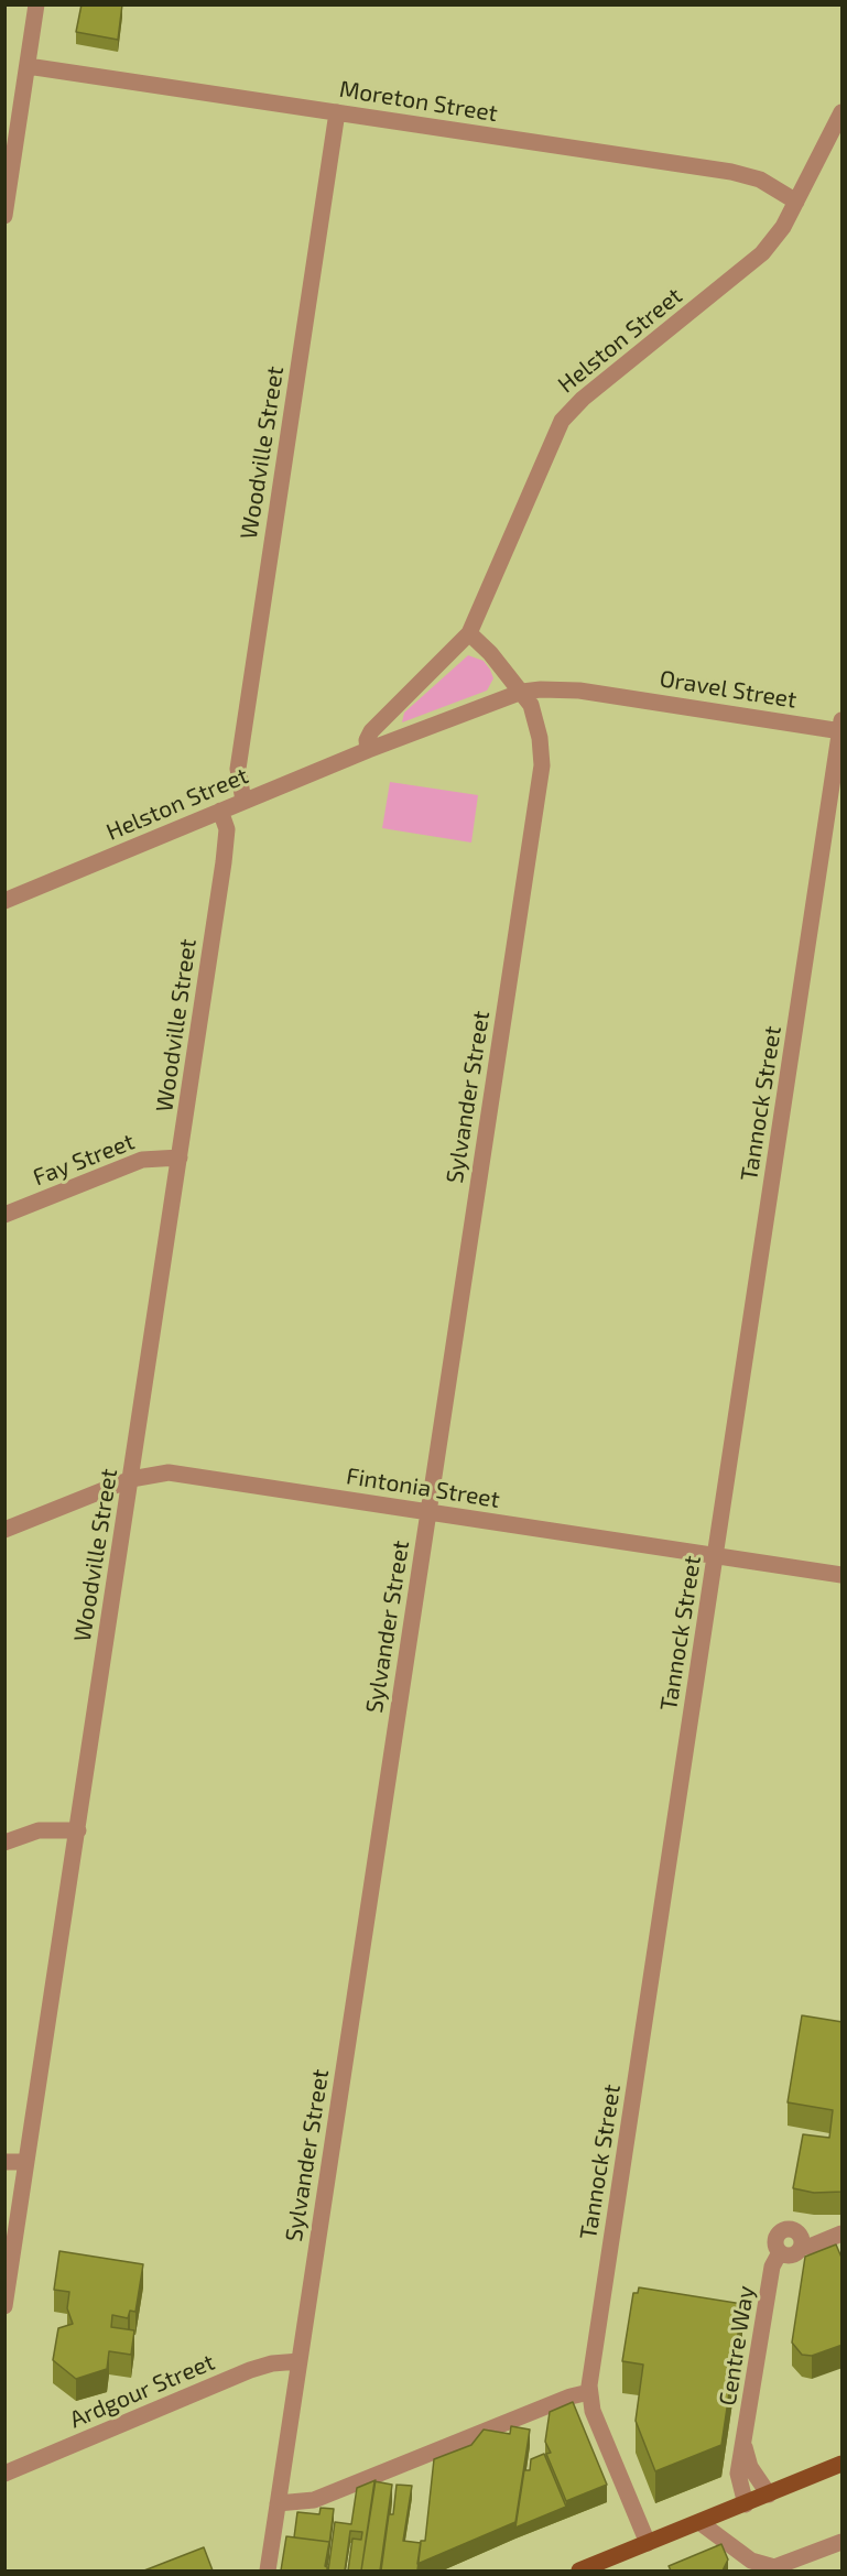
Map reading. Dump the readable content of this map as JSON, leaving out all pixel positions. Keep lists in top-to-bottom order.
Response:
{
  "streets": {
    "street": [
      "Moreton Street",
      "Helston Street",
      "Woodville Street",
      "Oravel Street",
      "Sylvander Street",
      "Tannock Street",
      "Fay Street",
      "Fintonia Street",
      "Centre Way",
      "Ardgour Street"
    ]
  },
  "crossings": [
    ["Moreton Street", "Helston Street"],
    ["Moreton Street", "Woodville Street"],
    ["Helston Street", "Woodville Street"],
    ["Helston Street", "Oravel Street"],
    ["Helston Street", "Sylvander Street"],
    ["Woodville Street", "Fay Street"],
    ["Woodville Street", "Fintonia Street"],
    ["Oravel Street", "Tannock Street"],
    ["Sylvander Street", "Fintonia Street"],
    ["Sylvander Street", "Ardgour Street"],
    ["Tannock Street", "Fintonia Street"]
  ]
}
